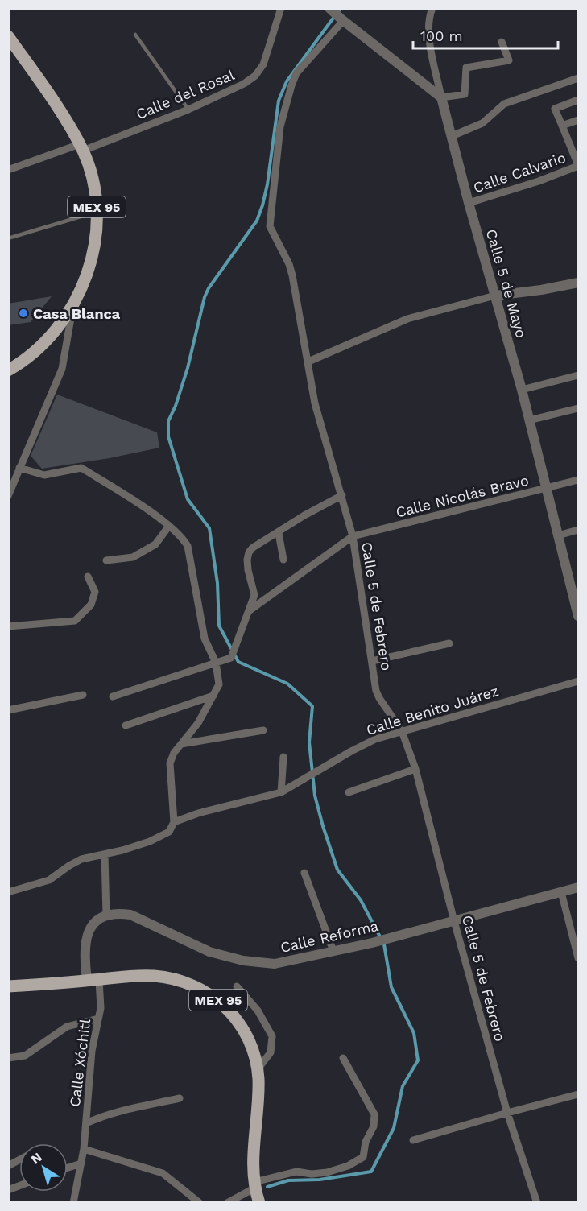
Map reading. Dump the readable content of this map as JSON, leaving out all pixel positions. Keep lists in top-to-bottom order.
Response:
{
  "streets": {
    "main road": ["MEX 95"],
    "street": [
      "Calle del Rosal",
      "Calle Calvario",
      "Calle 5 de Mayo",
      "Calle Nicolás Bravo",
      "Calle 5 de Febrero",
      "Calle Benito Juárez",
      "Calle Reforma",
      "Calle Xóchitl"
    ]
  },
  "crossings": [
    ["Calle del Rosal", "MEX 95"],
    ["Calle Calvario", "Calle 5 de Mayo"],
    ["MEX 95", "Calle Xóchitl"],
    ["Calle 5 de Mayo", "Calle Nicolás Bravo"],
    ["Calle Nicolás Bravo", "Calle 5 de Febrero"],
    ["Calle 5 de Febrero", "Calle Benito Juárez"],
    ["Calle 5 de Febrero", "Calle Reforma"]
  ],
  "places": ["Casa Blanca"],
  "scale_bar": "100 m",
  "north": "top left"
}
